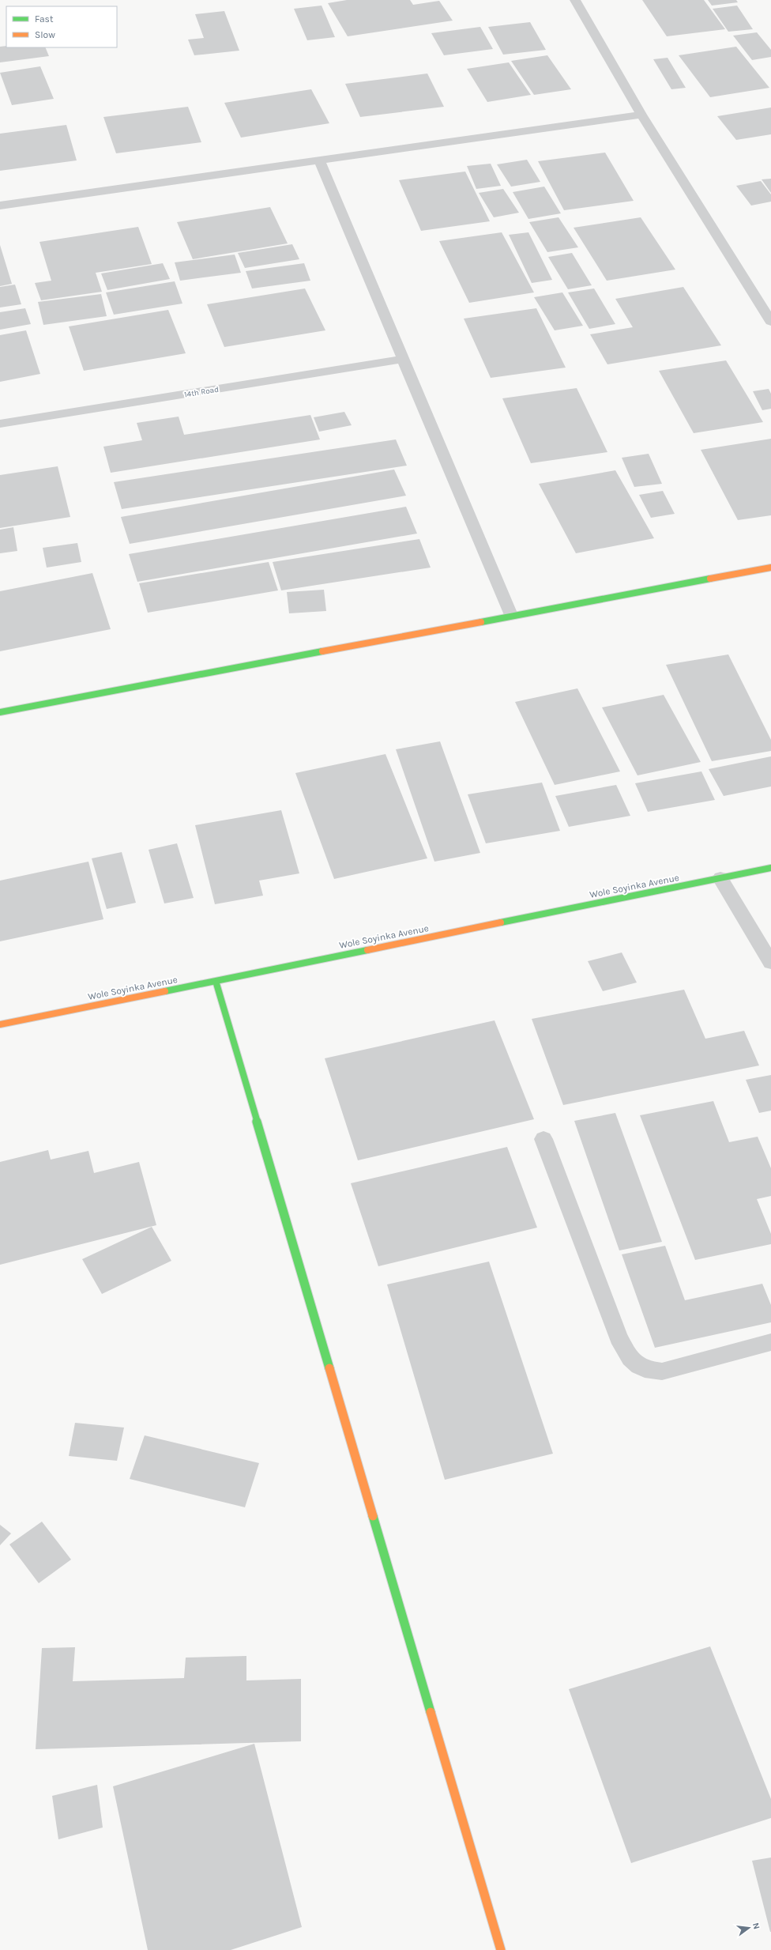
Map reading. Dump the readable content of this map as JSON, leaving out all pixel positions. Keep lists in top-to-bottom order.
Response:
{
  "streets": {
    "street": ["14th Road", "Wole Soyinka Avenue"]
  },
  "legend": ["Fast", "Slow"],
  "north": "right"
}
